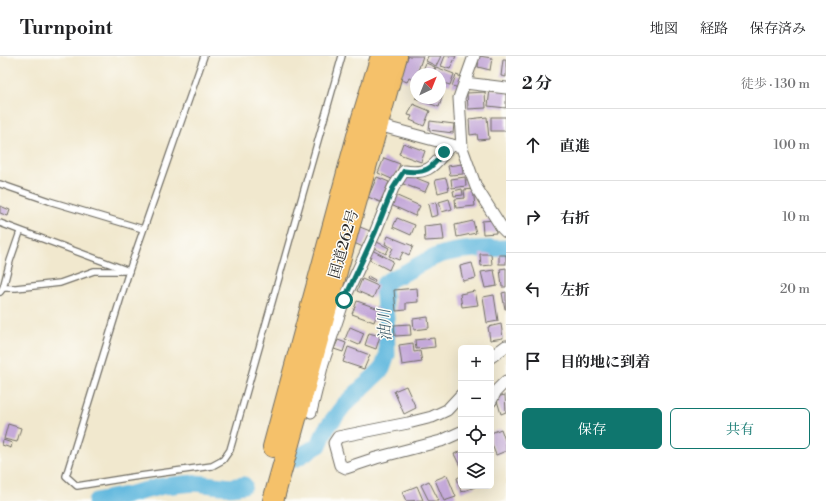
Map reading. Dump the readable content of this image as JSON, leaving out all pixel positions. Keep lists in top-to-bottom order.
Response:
{
  "streets": {
    "highway": ["国道262号"]
  },
  "water": ["油川"],
  "north": "top right",
  "page": {
    "header": "Turnpoint",
    "nav": ["地図", "経路", "保存済み"],
    "heading": ["2 分", "徒歩 · 130 m"],
    "list": [
      ["直進", "100 m"],
      ["右折", "10 m"],
      ["左折", "20 m"],
      "目的地に到着"
    ],
    "map_buttons": ["+", "−"],
    "buttons": ["保存", "共有"]
  }
}
